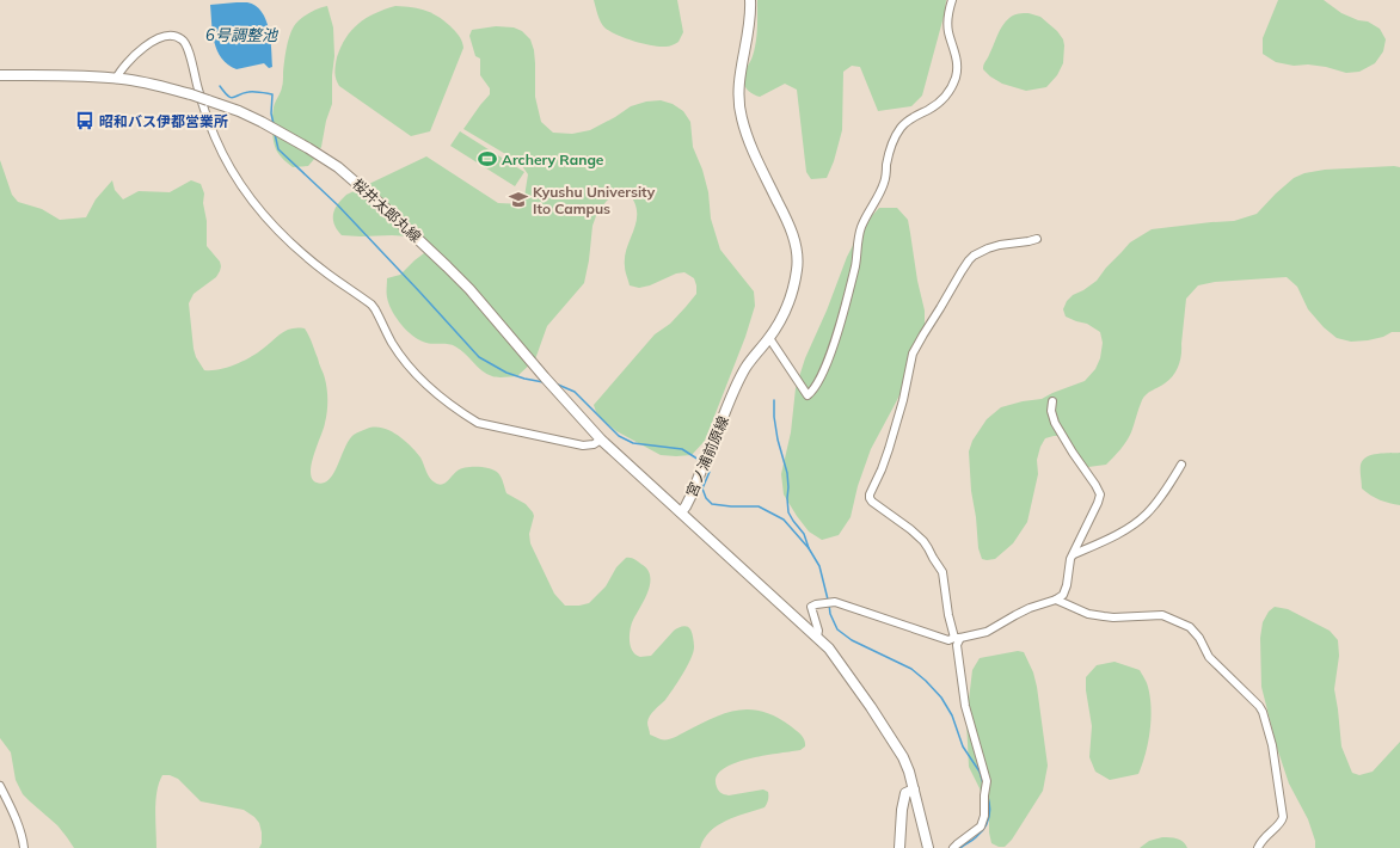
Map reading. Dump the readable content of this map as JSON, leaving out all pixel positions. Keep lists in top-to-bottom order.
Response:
{
  "streets": {
    "main road": ["桜井太郎丸線", "宮ノ浦前原線"]
  },
  "crossings": [
    ["桜井太郎丸線", "宮ノ浦前原線"]
  ],
  "water": ["6号調整池"],
  "places": {
    "bus stop": ["昭和バス伊都営業所"],
    "sports": ["Archery Range"],
    "school or university": ["Kyushu University Ito Campus"]
  }
}
